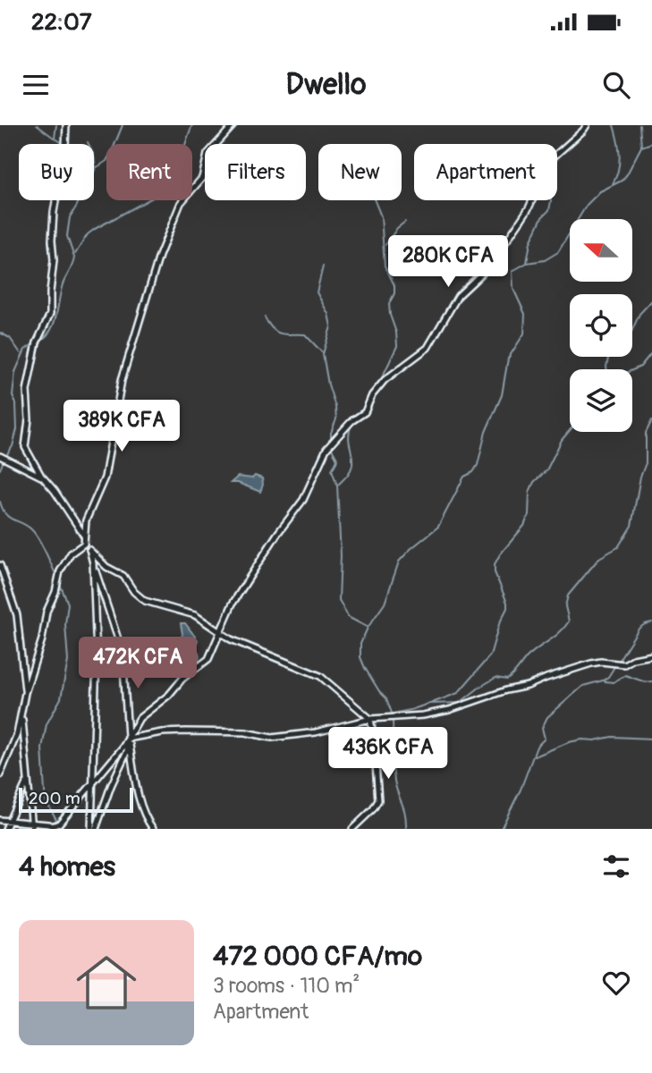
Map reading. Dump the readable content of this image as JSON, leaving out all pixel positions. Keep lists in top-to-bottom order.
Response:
{
  "scale_bar": "200 m",
  "north": "left",
  "page": {
    "status": "22:07",
    "header": "Dwello",
    "chip": [
      "Buy",
      "Rent",
      "Filters",
      "New",
      "Apartment"
    ],
    "price": [
      "280K CFA",
      "389K CFA",
      "472K CFA",
      "436K CFA"
    ],
    "scale": "200 m",
    "heading": "4 homes",
    "list": [
      {
        "name": "472 000 CFA/mo",
        "note": "3 rooms · 110 m² · Apartment"
      }
    ]
  }
}
